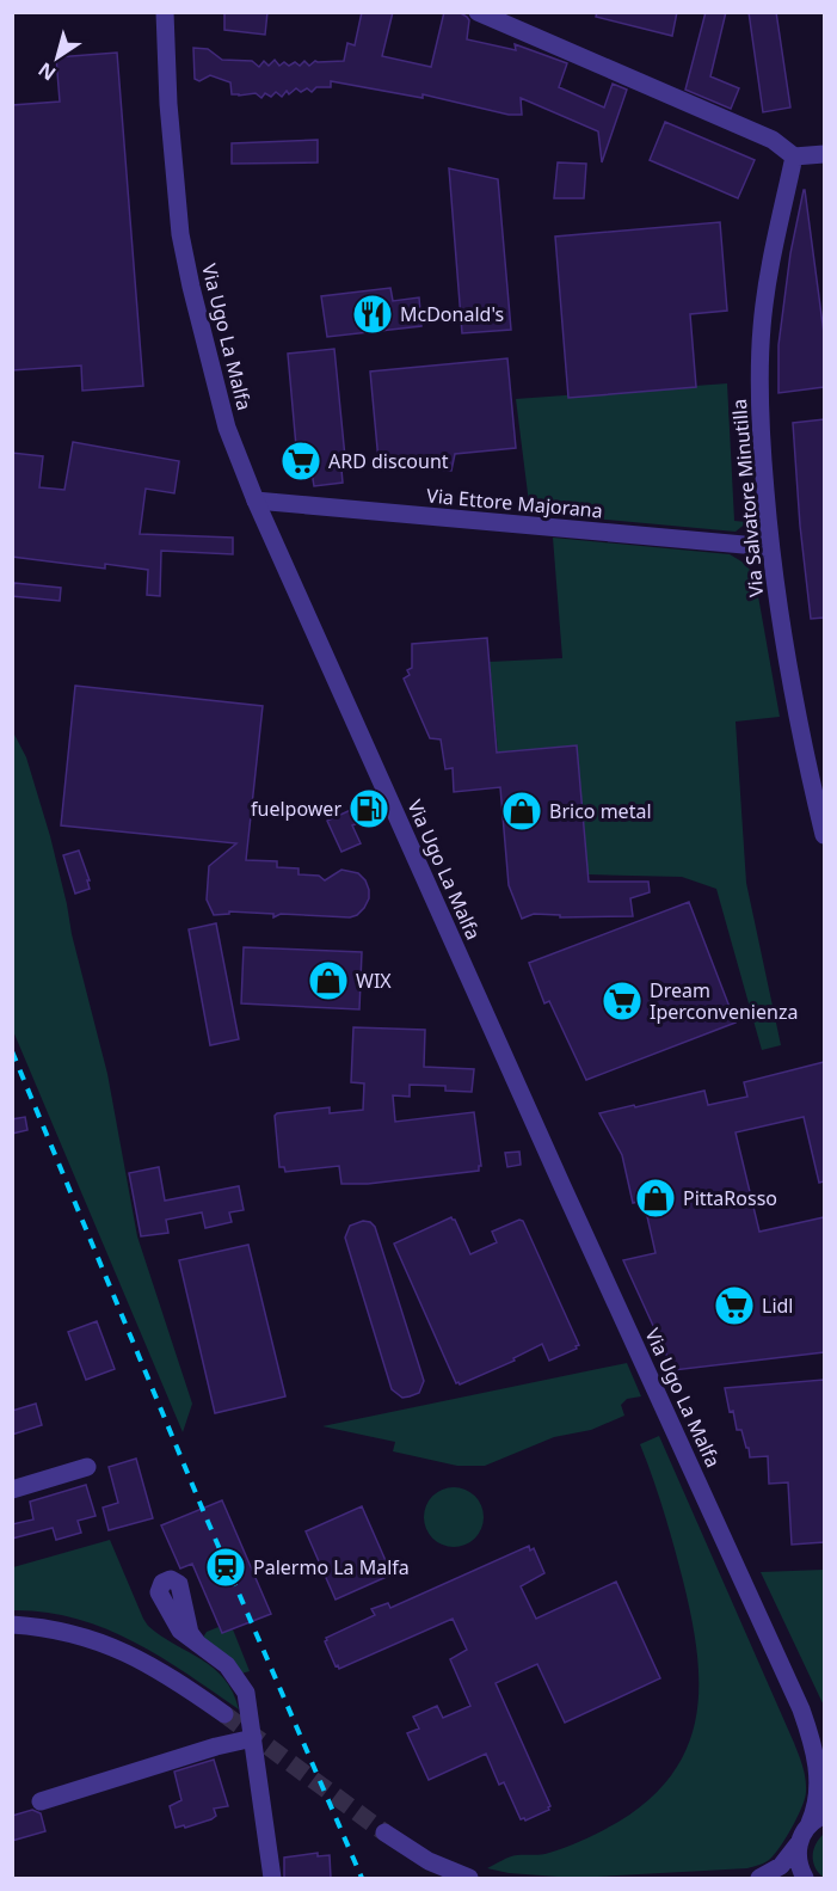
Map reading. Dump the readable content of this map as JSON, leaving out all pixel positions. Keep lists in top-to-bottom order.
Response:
{
  "streets": {
    "street": ["Via Ugo La Malfa", "Via Salvatore Minutilla", "Via Ettore Majorana"]
  },
  "crossings": [
    ["Via Ugo La Malfa", "Via Ettore Majorana"],
    ["Via Salvatore Minutilla", "Via Ettore Majorana"]
  ],
  "places": {
    "restaurant": ["McDonald's"],
    "supermarket": ["ARD discount", "Dream Iperconvenienza", "Lidl"],
    "fuel station": ["fuelpower"],
    "shop": ["Brico metal", "WIX", "PittaRosso"],
    "station": ["Palermo La Malfa"]
  },
  "north": "bottom left"
}
